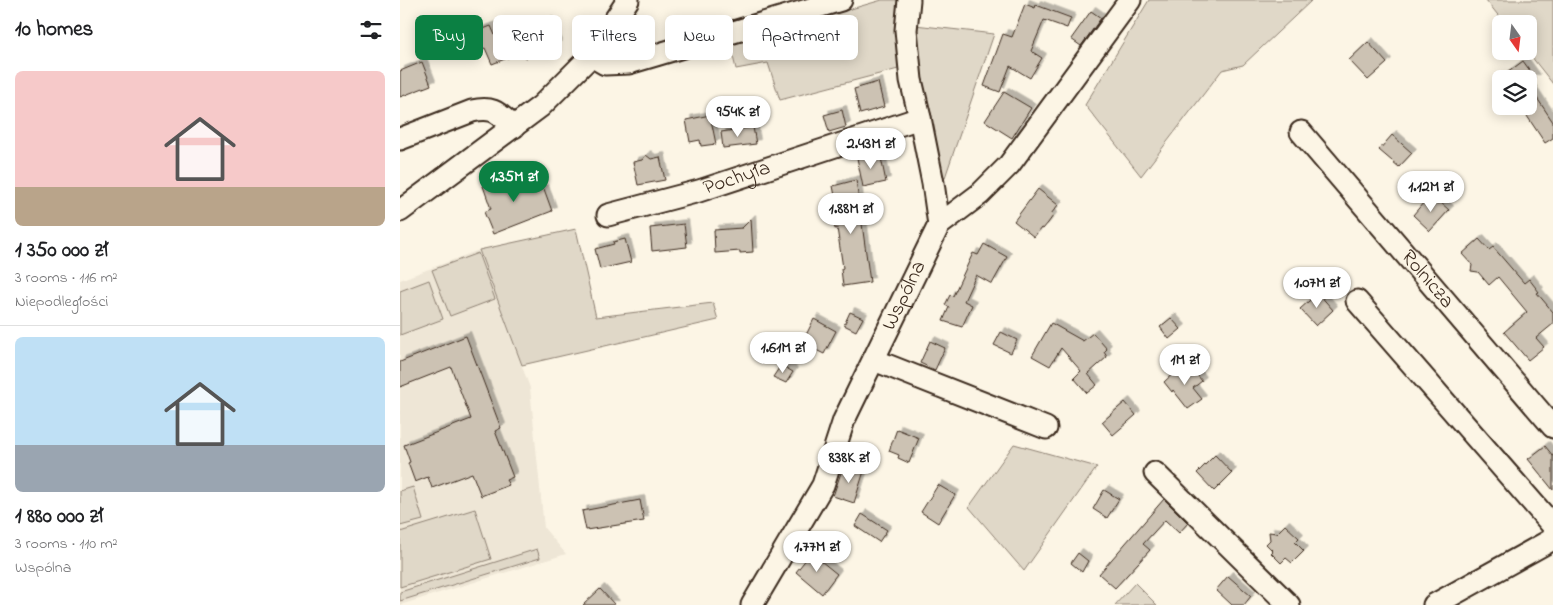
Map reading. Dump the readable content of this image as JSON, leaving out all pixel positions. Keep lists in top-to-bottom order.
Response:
{
  "streets": {
    "street": ["Pochyła", "Rolnicza", "Wspólna"]
  },
  "north": "bottom",
  "page": {
    "heading": "10 homes",
    "chip": [
      "Buy",
      "Rent",
      "Filters",
      "New",
      "Apartment"
    ],
    "list": [
      {
        "name": "1 350 000 zł",
        "note": "3 rooms · 116 m² · Niepodległości"
      },
      {
        "name": "1 880 000 zł",
        "note": "3 rooms · 110 m² · Wspólna"
      }
    ],
    "price": [
      "954K zł",
      "2.43M zł",
      "1.35M zł",
      "1.12M zł",
      "1.88M zł",
      "1.07M zł",
      "1.61M zł",
      "1M zł",
      "838K zł",
      "1.77M zł"
    ]
  }
}
